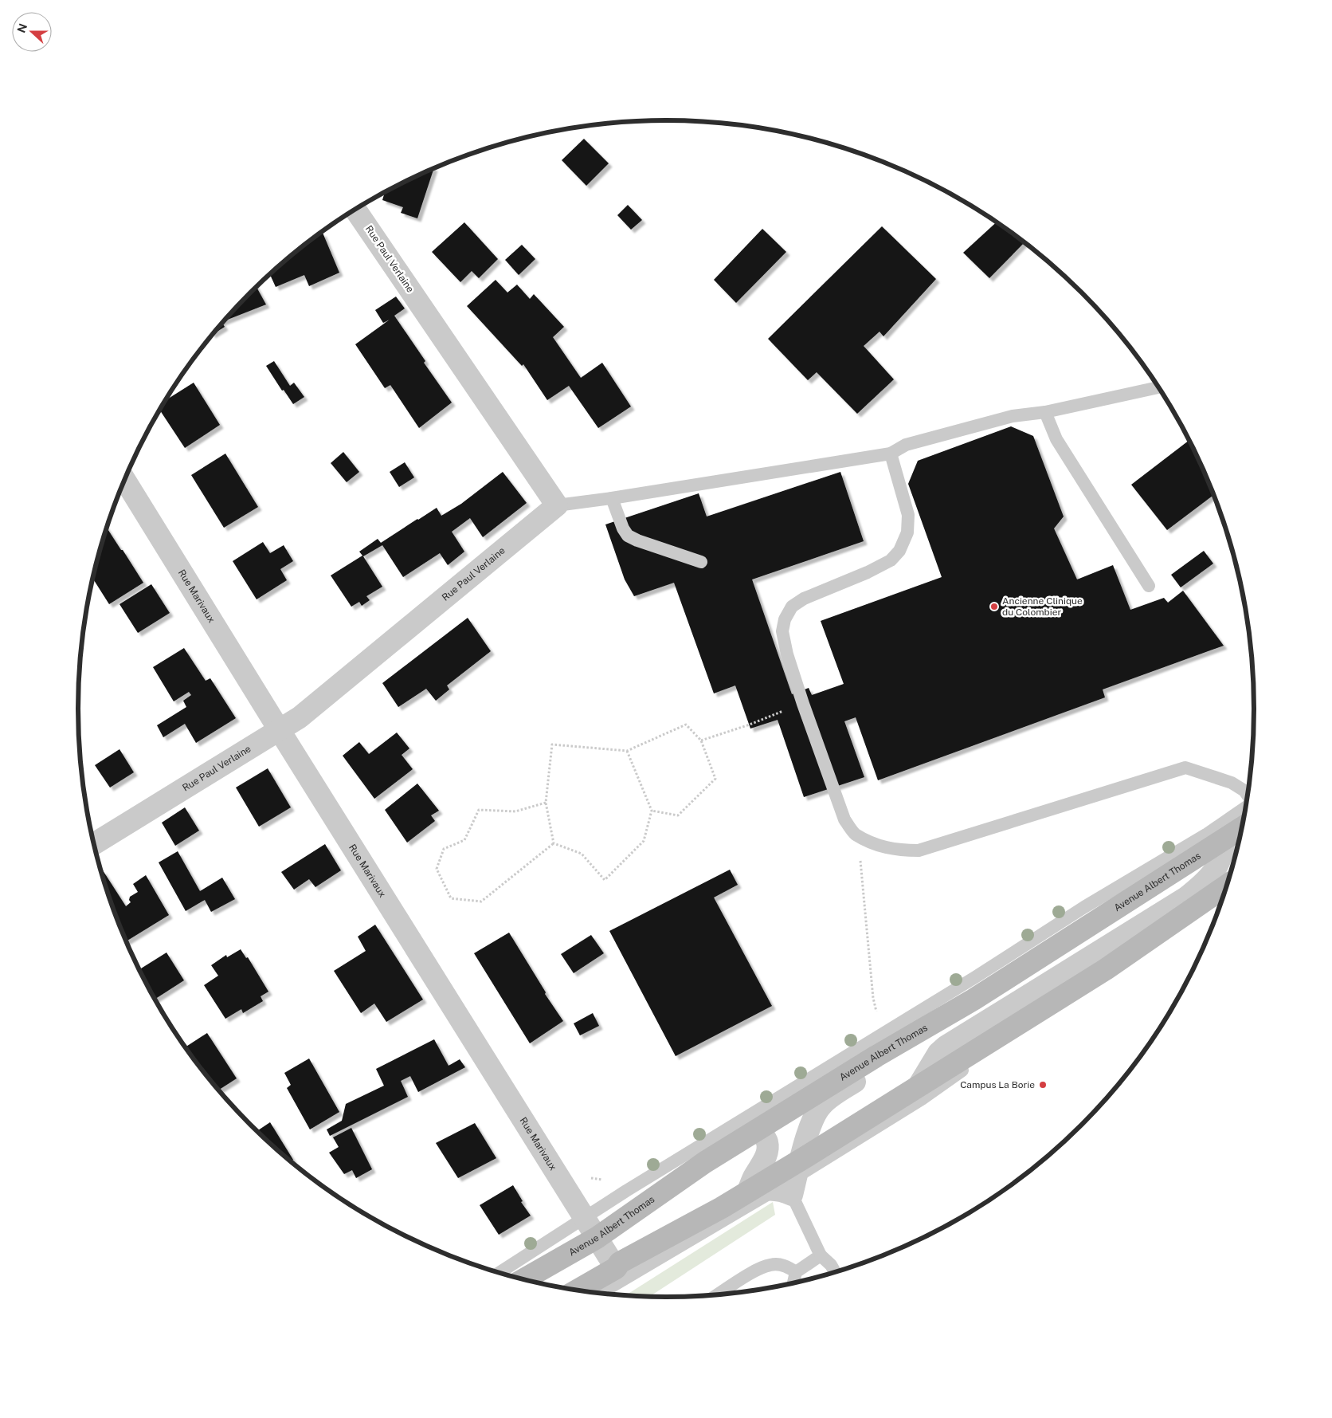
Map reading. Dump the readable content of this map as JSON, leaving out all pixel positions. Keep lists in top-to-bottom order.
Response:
{
  "streets": {
    "street": ["Rue Paul Verlaine", "Rue Marivaux", "Avenue Albert Thomas"]
  },
  "crossings": [
    ["Rue Paul Verlaine", "Rue Marivaux"],
    ["Rue Marivaux", "Avenue Albert Thomas"]
  ],
  "places": ["Ancienne Clinique du Colombier", "Campus La Borie"],
  "north": "left"
}
